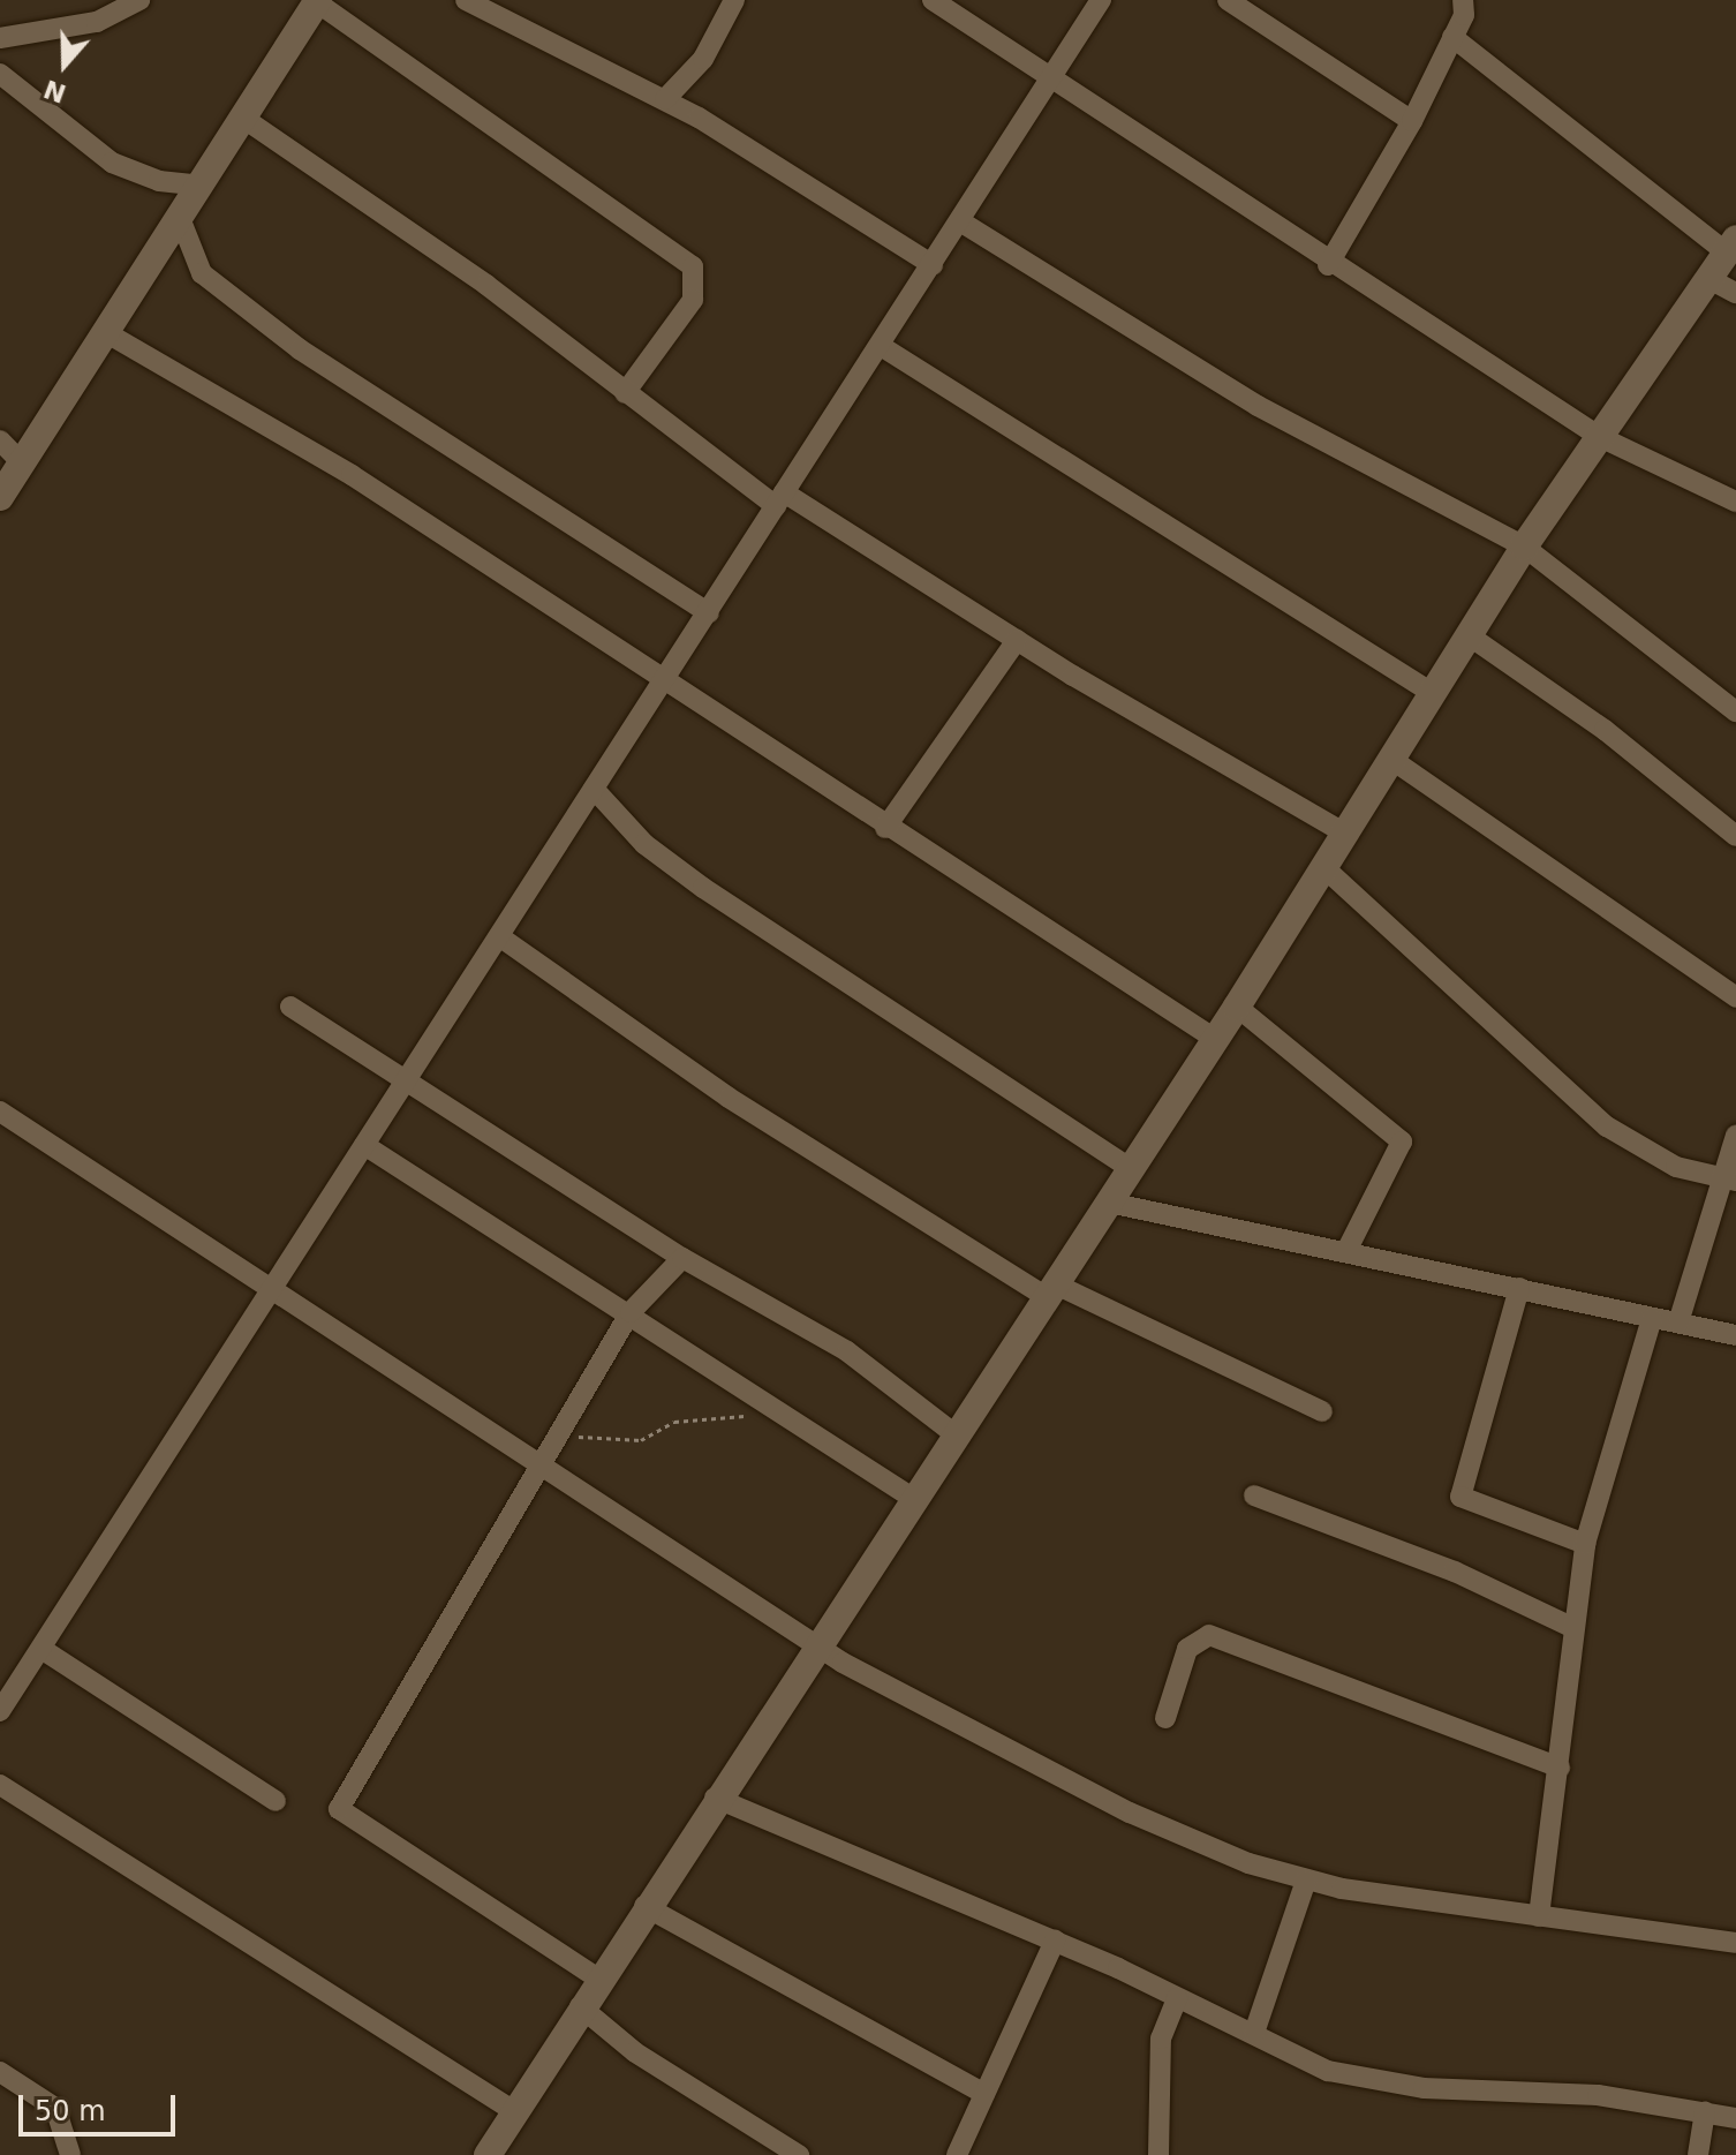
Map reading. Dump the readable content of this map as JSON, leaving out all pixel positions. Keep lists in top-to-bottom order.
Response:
{
  "scale_bar": "50 m",
  "north": "bottom"
}
